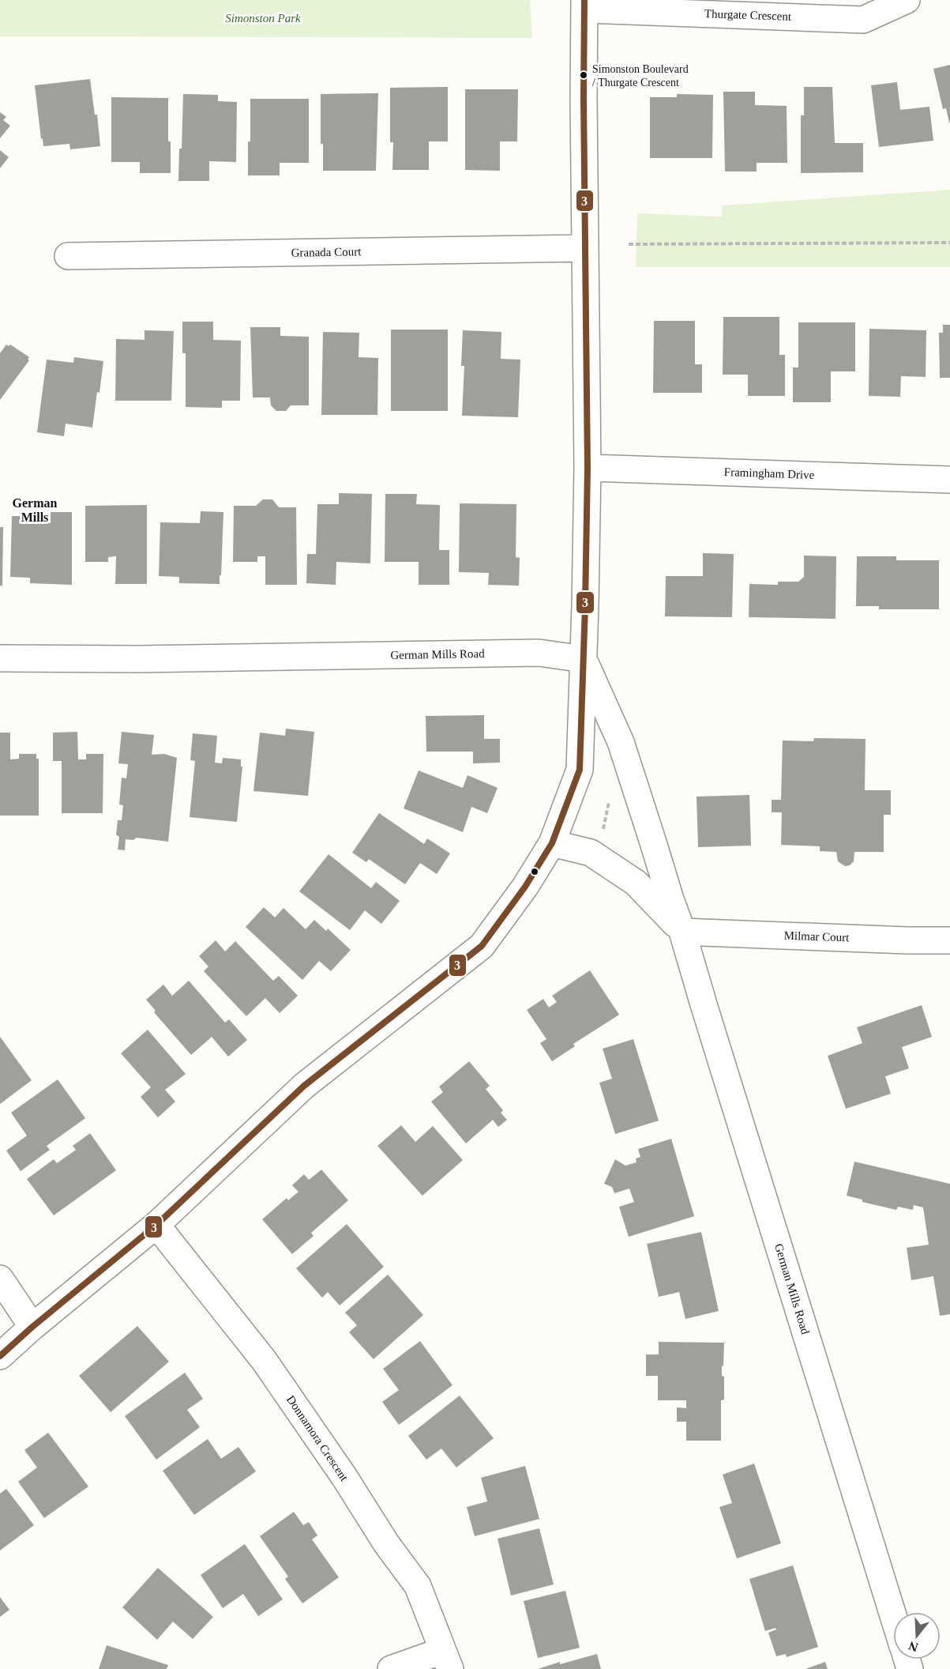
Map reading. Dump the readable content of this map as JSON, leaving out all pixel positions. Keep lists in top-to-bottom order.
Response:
{
  "streets": {
    "street": [
      "Thurgate Crescent",
      "Granada Court",
      "Framingham Drive",
      "German Mills Road",
      "Milmar Court",
      "Donnamora Crescent"
    ]
  },
  "crossings": [
    ["German Mills Road", "Milmar Court"]
  ],
  "districts": ["German Mills"],
  "parks": ["Simonston Park"],
  "places": ["Simonston Boulevard / Thurgate Crescent"],
  "lines": ["transit line 3"],
  "north": "bottom"
}
